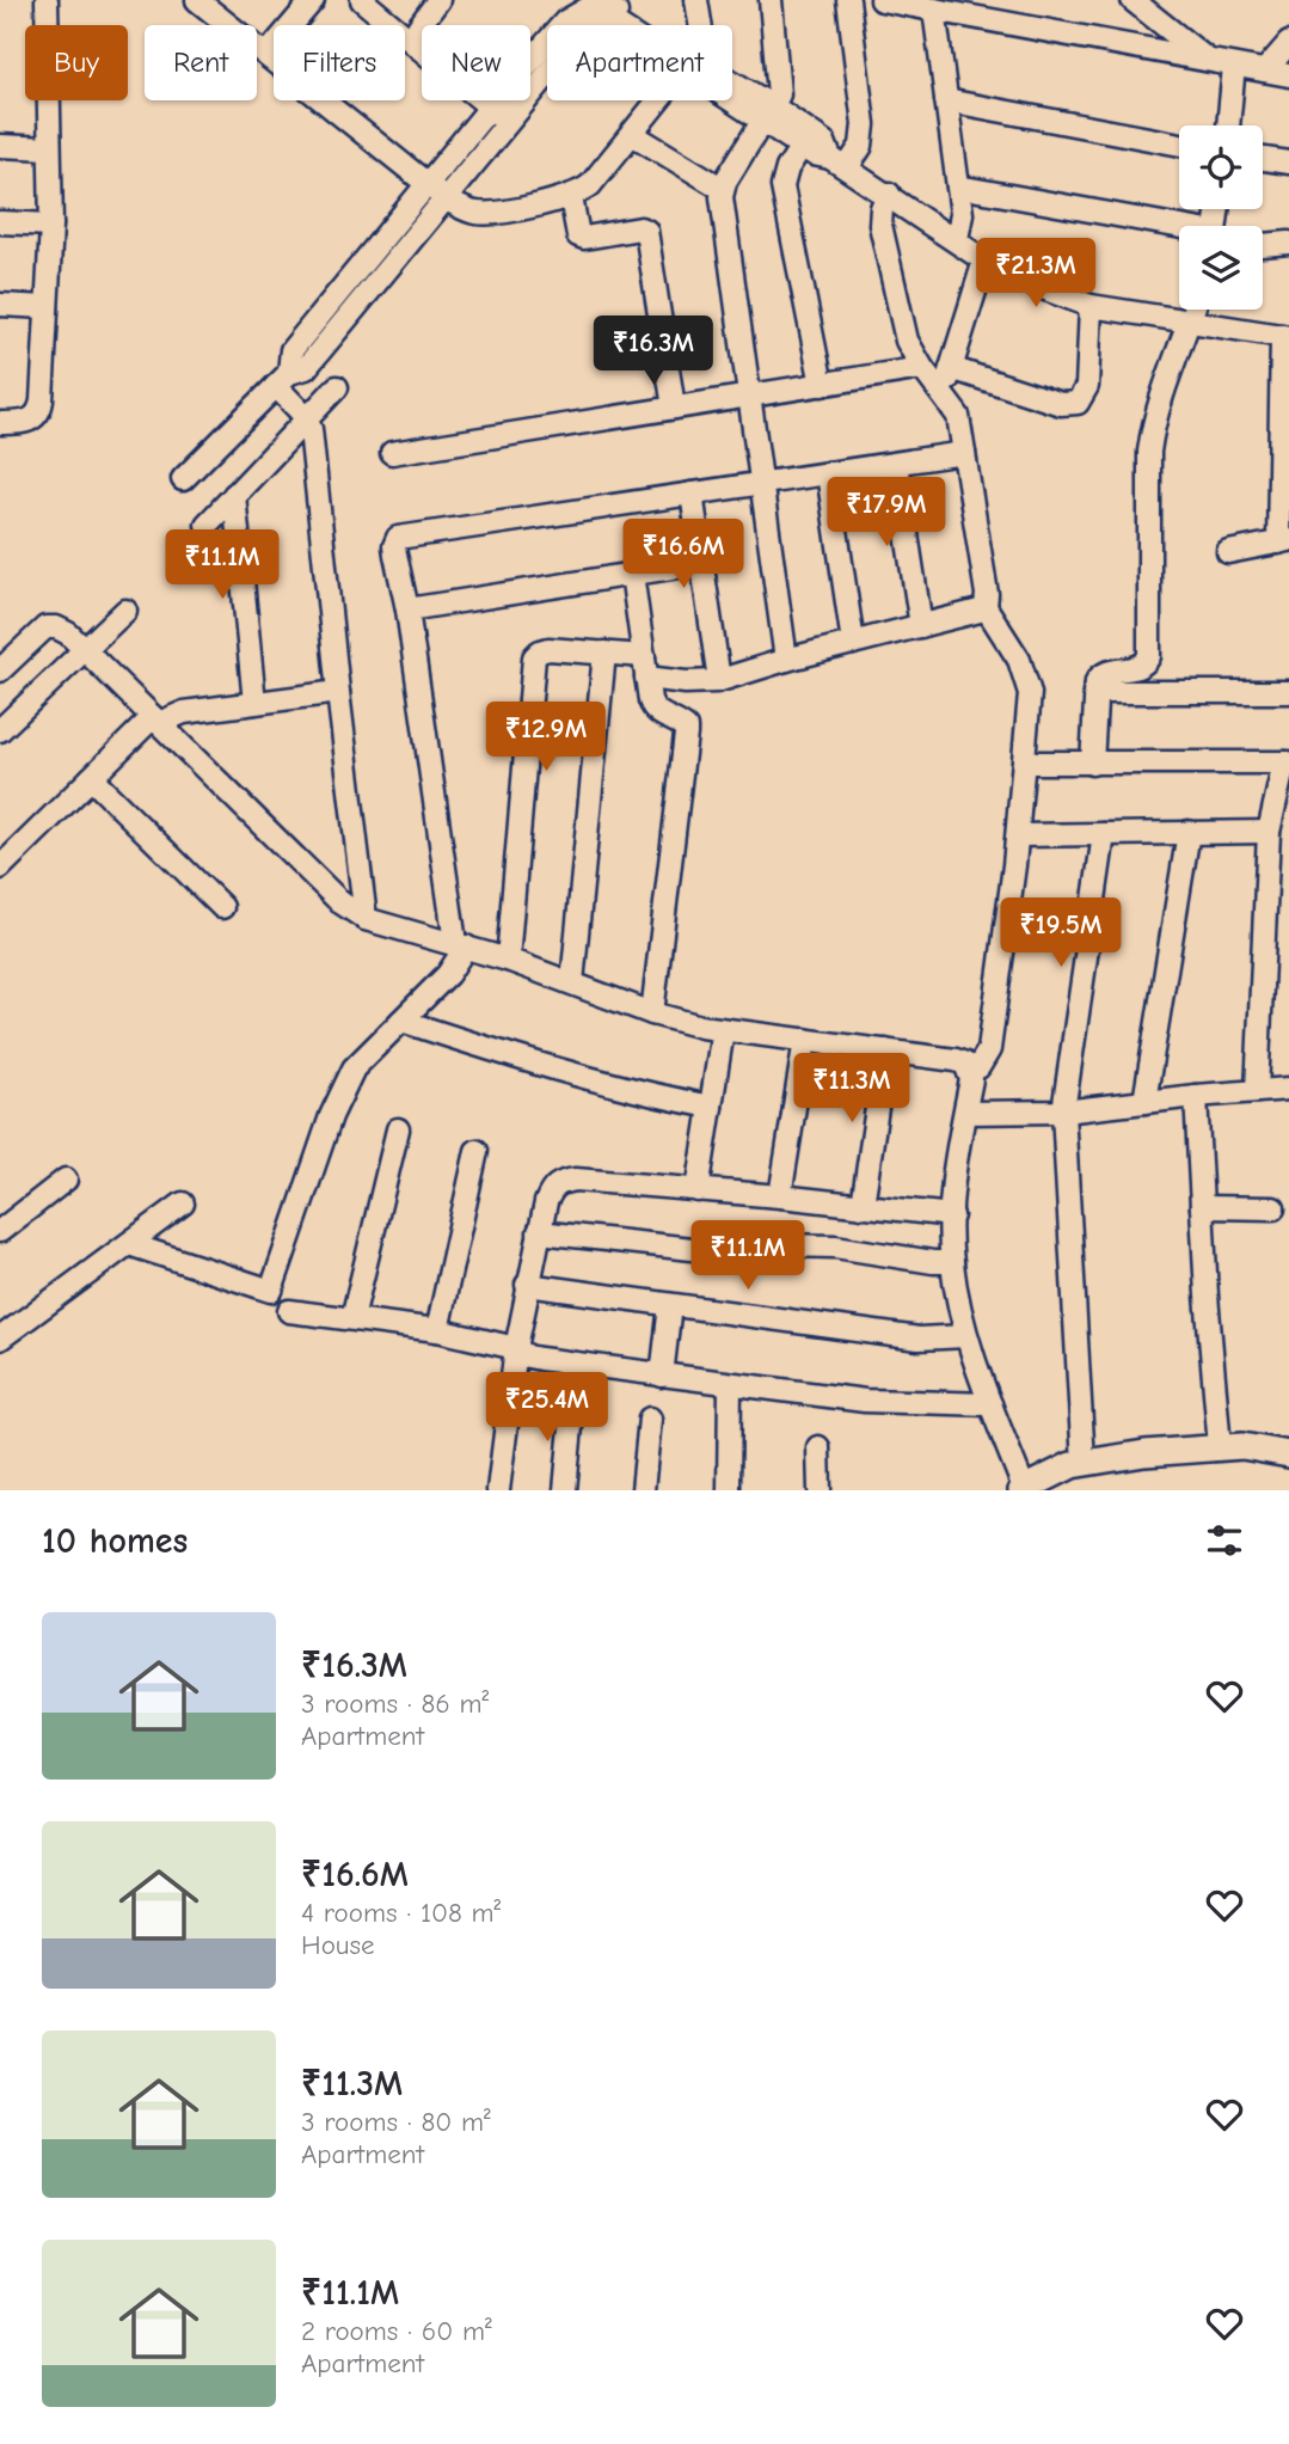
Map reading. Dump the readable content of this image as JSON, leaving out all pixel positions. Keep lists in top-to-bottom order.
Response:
{
  "page": {
    "chip": [
      "Buy",
      "Rent",
      "Filters",
      "New",
      "Apartment"
    ],
    "price": [
      "₹21.3M",
      "₹16.3M",
      "₹17.9M",
      "₹16.6M",
      "₹11.1M",
      "₹12.9M",
      "₹19.5M",
      "₹11.3M",
      "₹11.1M",
      "₹25.4M"
    ],
    "heading": "10 homes",
    "list": [
      {
        "name": "₹16.3M",
        "note": "3 rooms · 86 m² · Apartment"
      },
      {
        "name": "₹16.6M",
        "note": "4 rooms · 108 m² · House"
      },
      {
        "name": "₹11.3M",
        "note": "3 rooms · 80 m² · Apartment"
      },
      {
        "name": "₹11.1M",
        "note": "2 rooms · 60 m² · Apartment"
      }
    ]
  }
}
